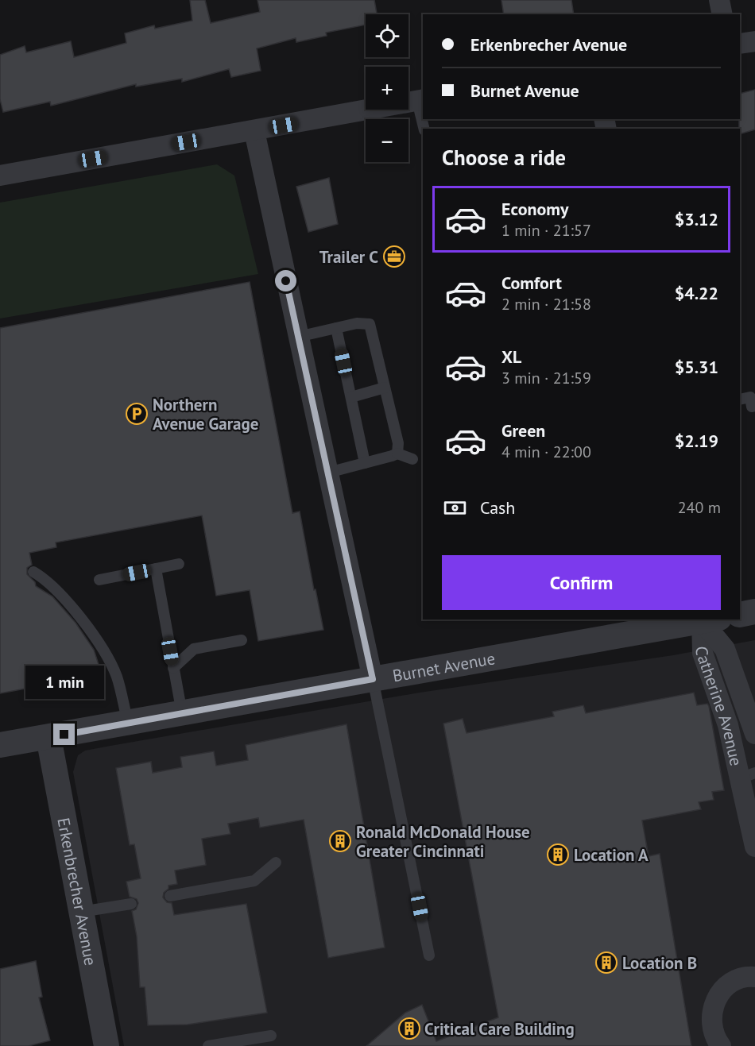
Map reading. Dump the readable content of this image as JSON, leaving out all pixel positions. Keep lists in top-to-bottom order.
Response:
{
  "streets": {
    "street": ["Burnet Avenue", "Catherine Avenue", "Erkenbrecher Avenue"]
  },
  "crossings": [
    ["Burnet Avenue", "Catherine Avenue"],
    ["Burnet Avenue", "Erkenbrecher Avenue"]
  ],
  "places": {
    "office": ["Trailer C"],
    "parking": ["Northern Avenue Garage"],
    "building": [
      "Ronald McDonald House Greater Cincinnati",
      "Location A",
      "Location B",
      "Critical Care Building"
    ]
  },
  "page": {
    "map_buttons": ["+", "−"],
    "banner": ["Erkenbrecher Avenue", "Burnet Avenue"],
    "heading": "Choose a ride",
    "list": [
      {
        "name": "Economy",
        "note": "1 min · 21:57",
        "value": "$3.12"
      },
      {
        "name": "Comfort",
        "note": "2 min · 21:58",
        "value": "$4.22"
      },
      {
        "name": "XL",
        "note": "3 min · 21:59",
        "value": "$5.31"
      },
      {
        "name": "Green",
        "note": "4 min · 22:00",
        "value": "$2.19"
      }
    ],
    "pay": ["Cash", "240 m"],
    "buttons": "Confirm",
    "bubble": "1 min"
  }
}
